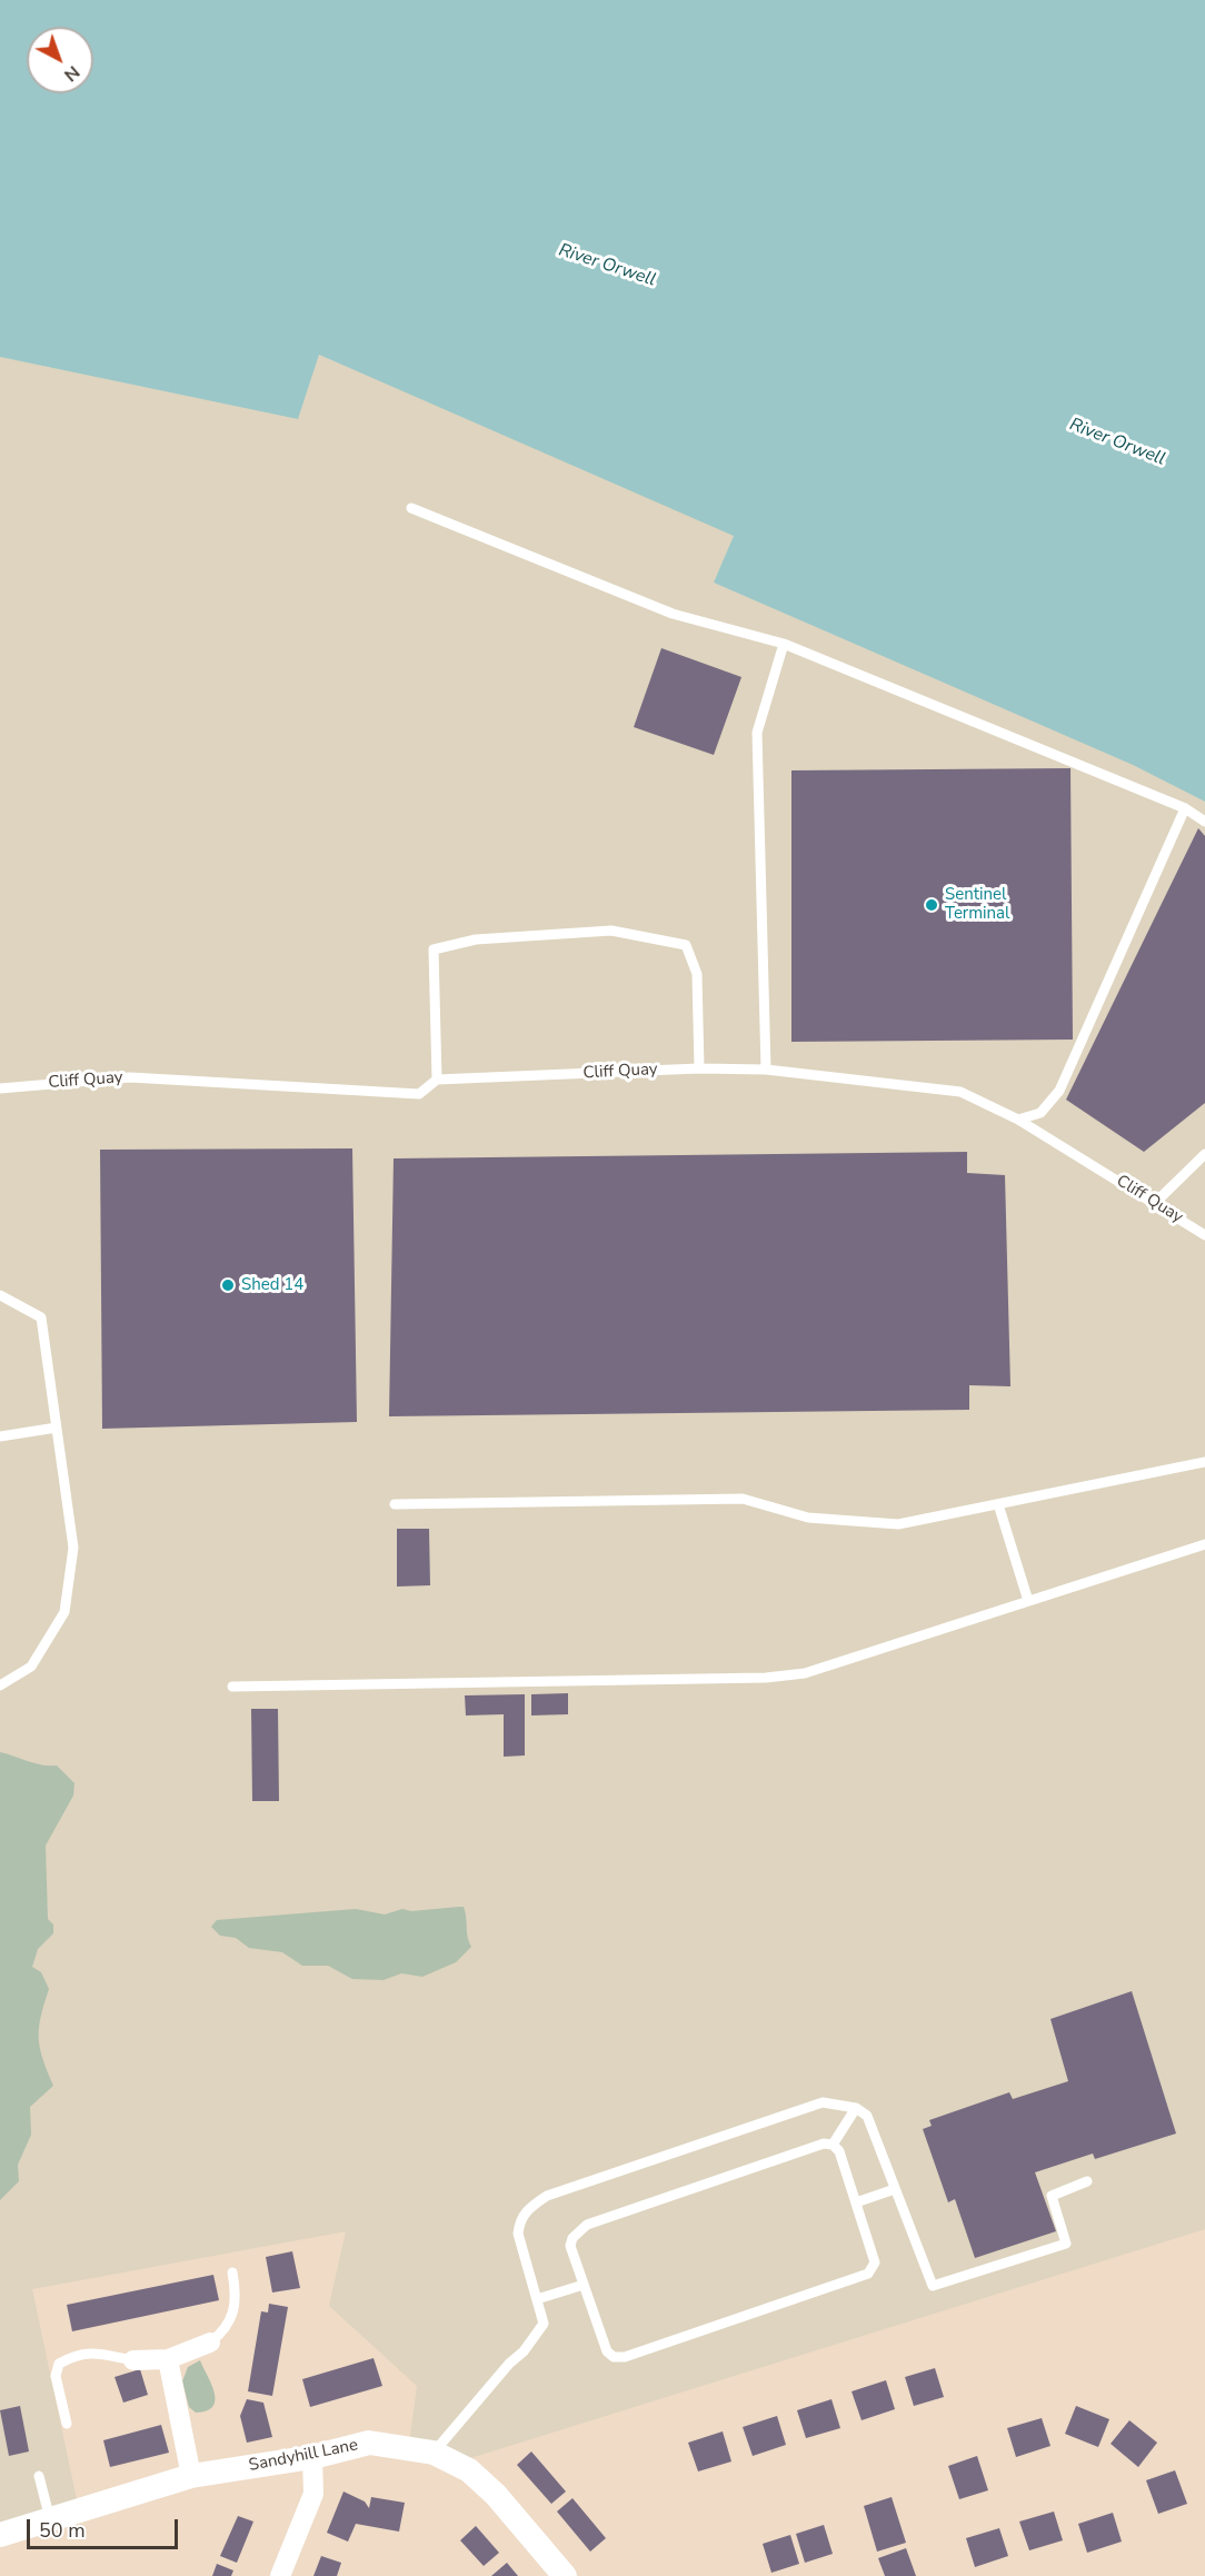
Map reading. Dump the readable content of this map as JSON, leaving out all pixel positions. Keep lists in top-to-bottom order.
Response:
{
  "streets": {
    "street": ["Sandyhill Lane"],
    "lane": ["Cliff Quay"]
  },
  "water": ["River Orwell"],
  "places": ["Sentinel Terminal", "Shed 14"],
  "scale_bar": "50 m",
  "north": "bottom right"
}
